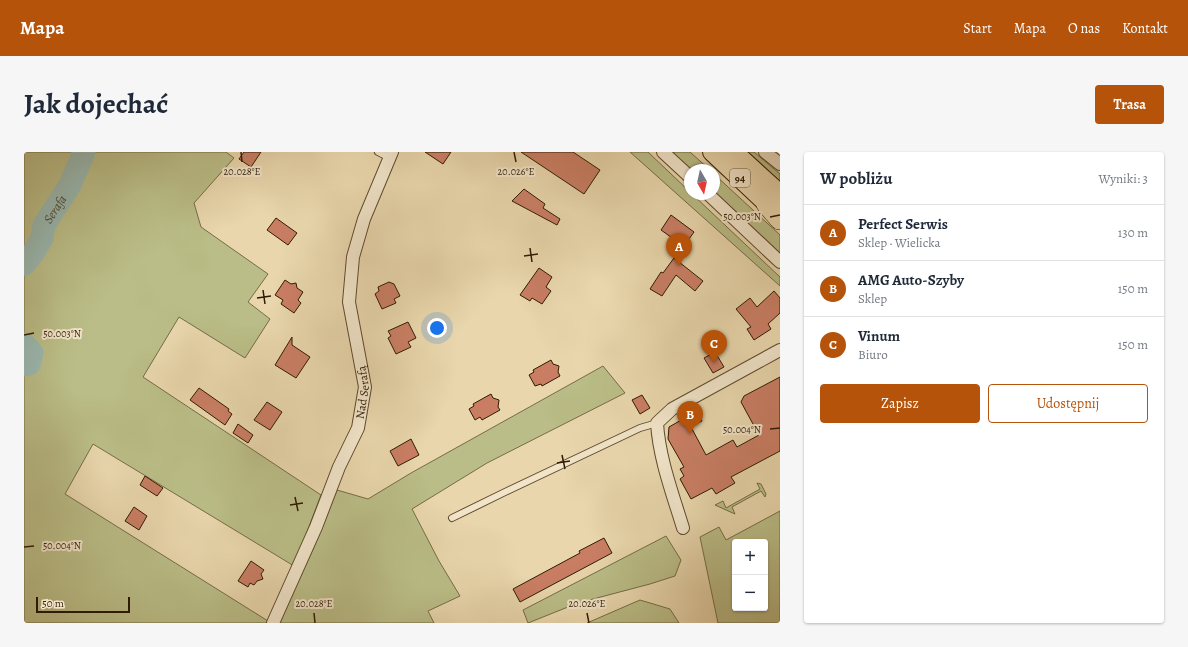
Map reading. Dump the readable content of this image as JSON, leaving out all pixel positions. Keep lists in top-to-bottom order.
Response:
{
  "streets": {
    "main road": ["94"],
    "street": ["Nad Serafą"]
  },
  "water": ["Serafa"],
  "scale_bar": "50 m",
  "north": "bottom",
  "page": {
    "header": "Mapa",
    "nav": [
      "Start",
      "Mapa",
      "O nas",
      "Kontakt"
    ],
    "title": "Jak dojechać",
    "buttons": [
      "Trasa",
      ["Zapisz", "Udostępnij"]
    ],
    "heading": ["W pobliżu", "Wyniki: 3"],
    "list": [
      {
        "mark": "A",
        "name": "Perfect Serwis",
        "note": "Sklep · Wielicka",
        "value": "130 m"
      },
      {
        "mark": "B",
        "name": "AMG Auto-Szyby",
        "note": "Sklep",
        "value": "150 m"
      },
      {
        "mark": "C",
        "name": "Vinum",
        "note": "Biuro",
        "value": "150 m"
      }
    ],
    "pins": ["A", "C", "B"],
    "map_buttons": ["+", "−"],
    "scale": "50 m"
  },
  "coordinates": [
    "20.028°E",
    "20.026°E",
    "50.003°N",
    "50.004°N"
  ]
}
